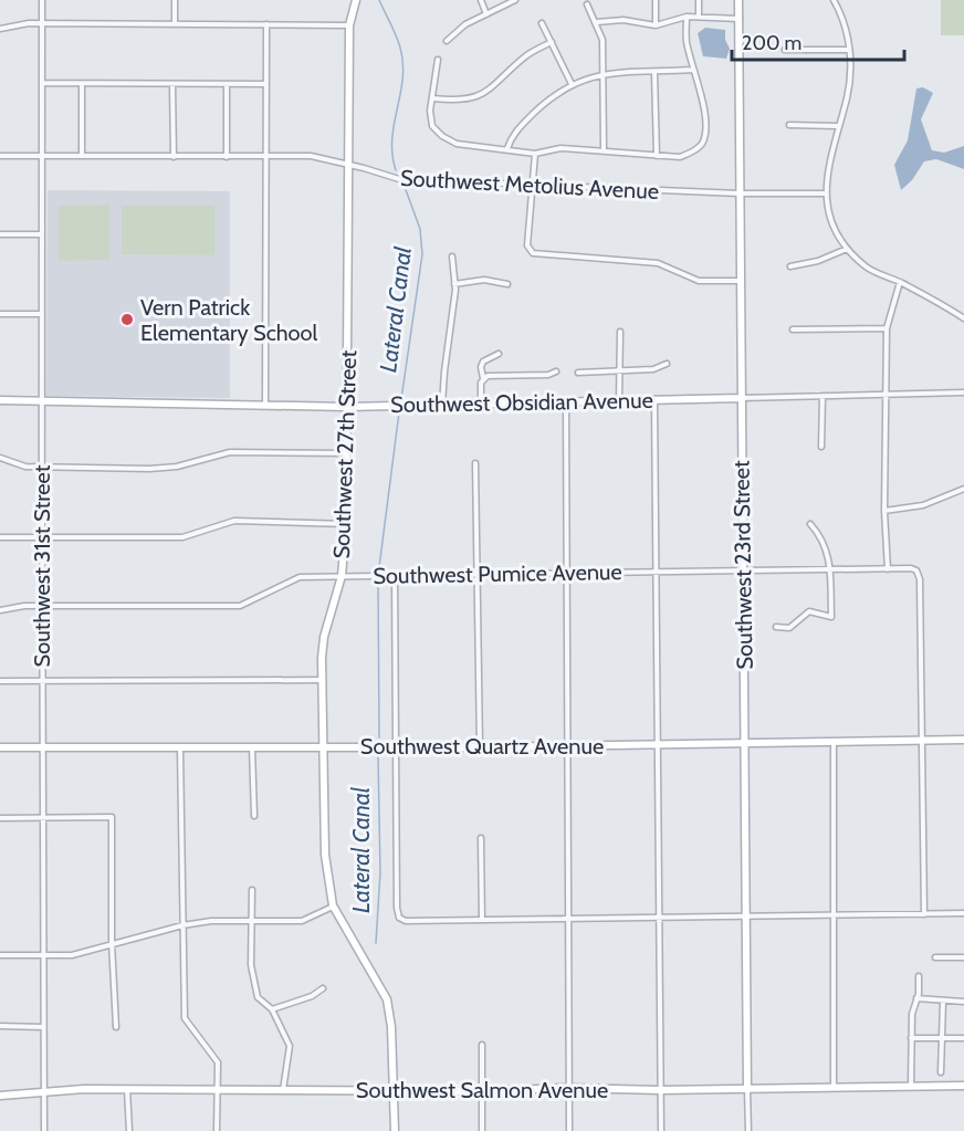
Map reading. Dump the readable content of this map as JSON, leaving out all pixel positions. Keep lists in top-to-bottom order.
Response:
{
  "streets": {
    "street": [
      "Southwest Metolius Avenue",
      "Southwest Obsidian Avenue",
      "Southwest 27th Street",
      "Southwest 23rd Street",
      "Southwest 31st Street",
      "Southwest Pumice Avenue",
      "Southwest Quartz Avenue",
      "Southwest Salmon Avenue"
    ]
  },
  "crossings": [
    ["Southwest Metolius Avenue", "Southwest 27th Street"],
    ["Southwest Metolius Avenue", "Southwest 23rd Street"],
    ["Southwest Metolius Avenue", "Southwest 31st Street"],
    ["Southwest Obsidian Avenue", "Southwest 27th Street"],
    ["Southwest Obsidian Avenue", "Southwest 23rd Street"],
    ["Southwest Obsidian Avenue", "Southwest 31st Street"],
    ["Southwest 27th Street", "Southwest Pumice Avenue"],
    ["Southwest 27th Street", "Southwest Quartz Avenue"],
    ["Southwest 27th Street", "Southwest Salmon Avenue"],
    ["Southwest 23rd Street", "Southwest Pumice Avenue"],
    ["Southwest 23rd Street", "Southwest Quartz Avenue"],
    ["Southwest 23rd Street", "Southwest Salmon Avenue"],
    ["Southwest 31st Street", "Southwest Pumice Avenue"],
    ["Southwest 31st Street", "Southwest Quartz Avenue"],
    ["Southwest 31st Street", "Southwest Salmon Avenue"],
    ["Southwest Pumice Avenue", "Southwest Quartz Avenue"]
  ],
  "water": ["Lateral Canal"],
  "places": ["Vern Patrick Elementary School"],
  "scale_bar": "200 m"
}
